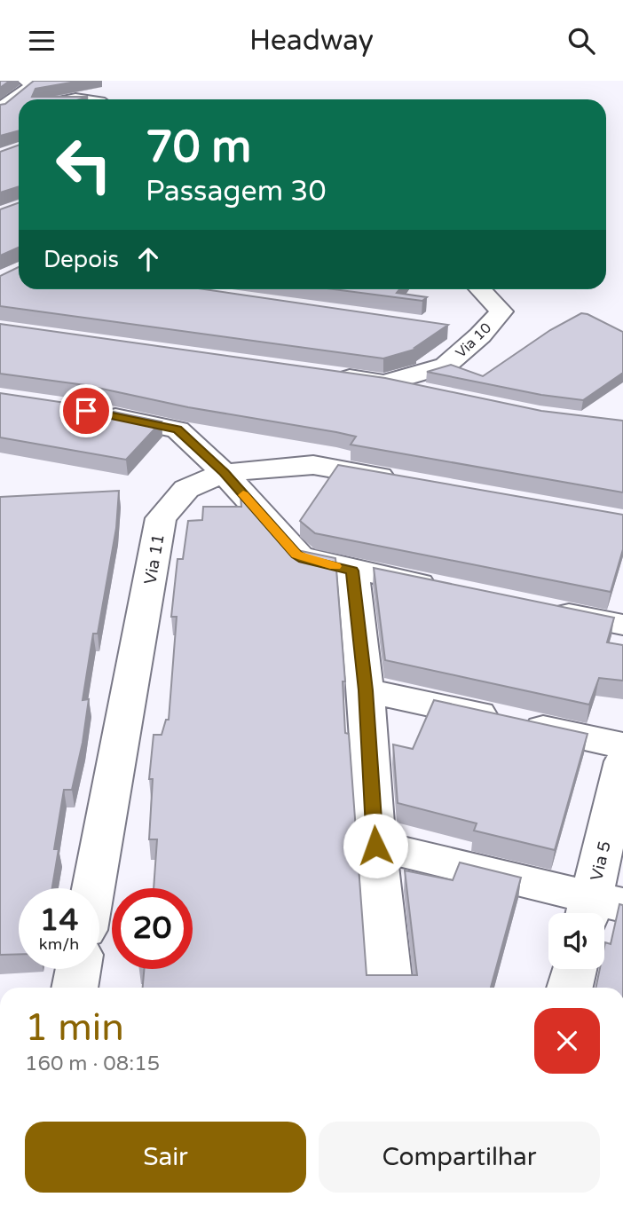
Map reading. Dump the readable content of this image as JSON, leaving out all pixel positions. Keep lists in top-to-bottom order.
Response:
{
  "streets": {
    "street": ["Via 10", "Via 11", "Via 5"]
  },
  "page": {
    "header": "Headway",
    "turn": ["70 m", "Passagem 30"],
    "then": "Depois",
    "speed": "14 km/h",
    "limit": "20",
    "heading": ["1 min", "160 m · 08:15"],
    "buttons": ["Sair", "Compartilhar"]
  }
}
